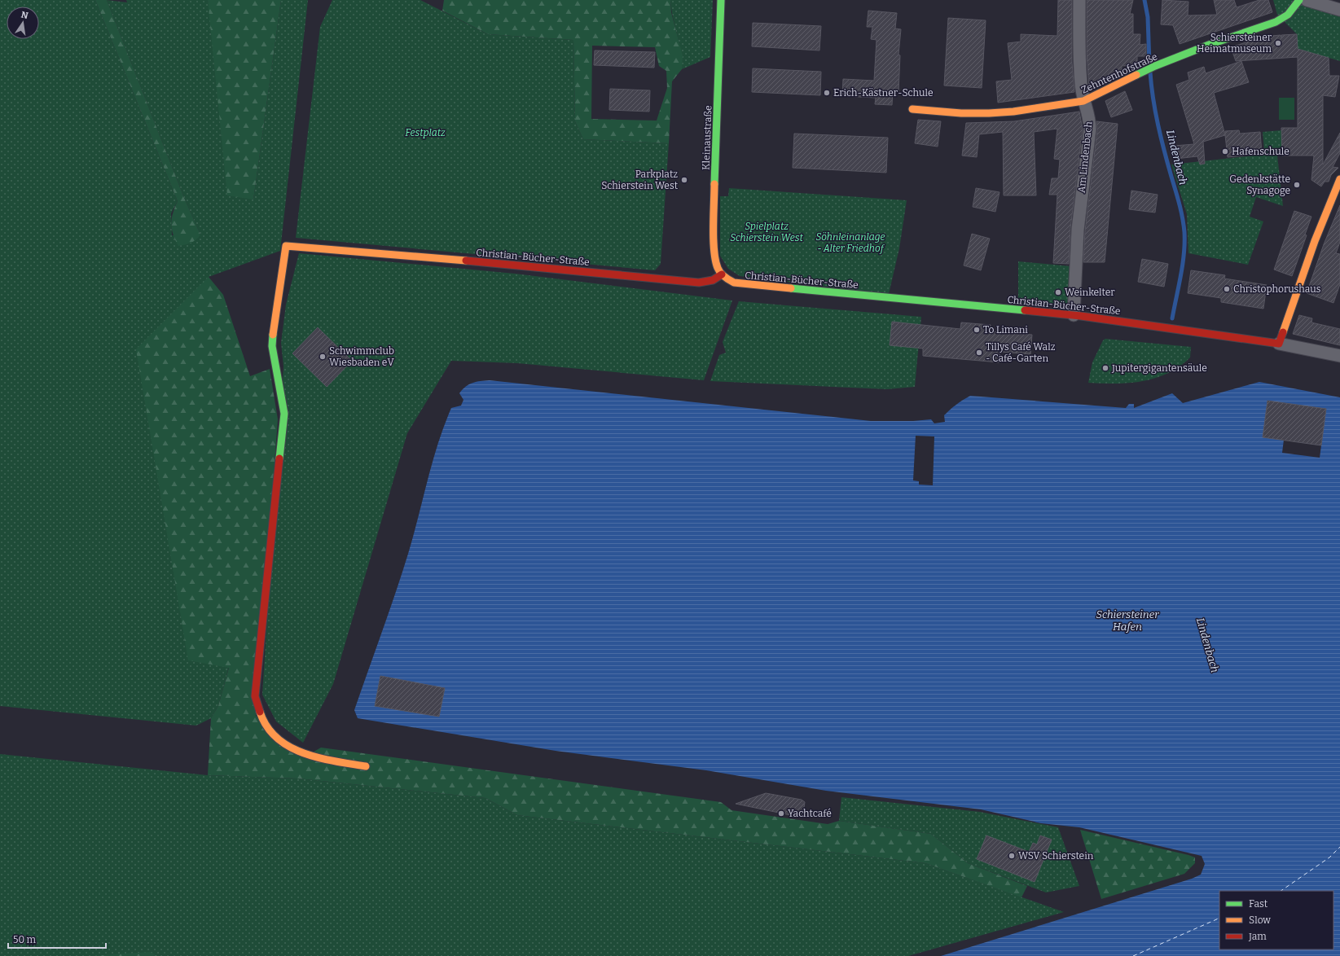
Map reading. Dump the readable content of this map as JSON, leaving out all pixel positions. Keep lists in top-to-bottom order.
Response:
{
  "streets": {
    "street": [
      "Zehntenhofstraße",
      "Kleinaustraße",
      "Am Lindenbach",
      "Christian-Bücher-Straße"
    ]
  },
  "crossings": [
    ["Zehntenhofstraße", "Am Lindenbach"],
    ["Kleinaustraße", "Christian-Bücher-Straße"],
    ["Am Lindenbach", "Christian-Bücher-Straße"]
  ],
  "water": ["Lindenbach", "Schiersteiner Hafen"],
  "parks": ["Festplatz", "Spielplatz Schierstein West", "Söhnleinanlage - Alter Friedhof"],
  "places": [
    "Schiersteiner Heimatmuseum",
    "Erich-Kästner-Schule",
    "Hafenschule",
    "Parkplatz Schierstein West",
    "Gedenkstätte Synagoge",
    "Christophorushaus",
    "Weinkelter",
    "To Limani",
    "Tillys Café Walz - Café-Garten",
    "Schwimmclub Wiesbaden eV",
    "Jupitergigantensäule",
    "Yachtcafé",
    "WSV Schierstein"
  ],
  "legend": ["Fast", "Slow", "Jam"],
  "scale_bar": "50 m",
  "north": "top"
}
